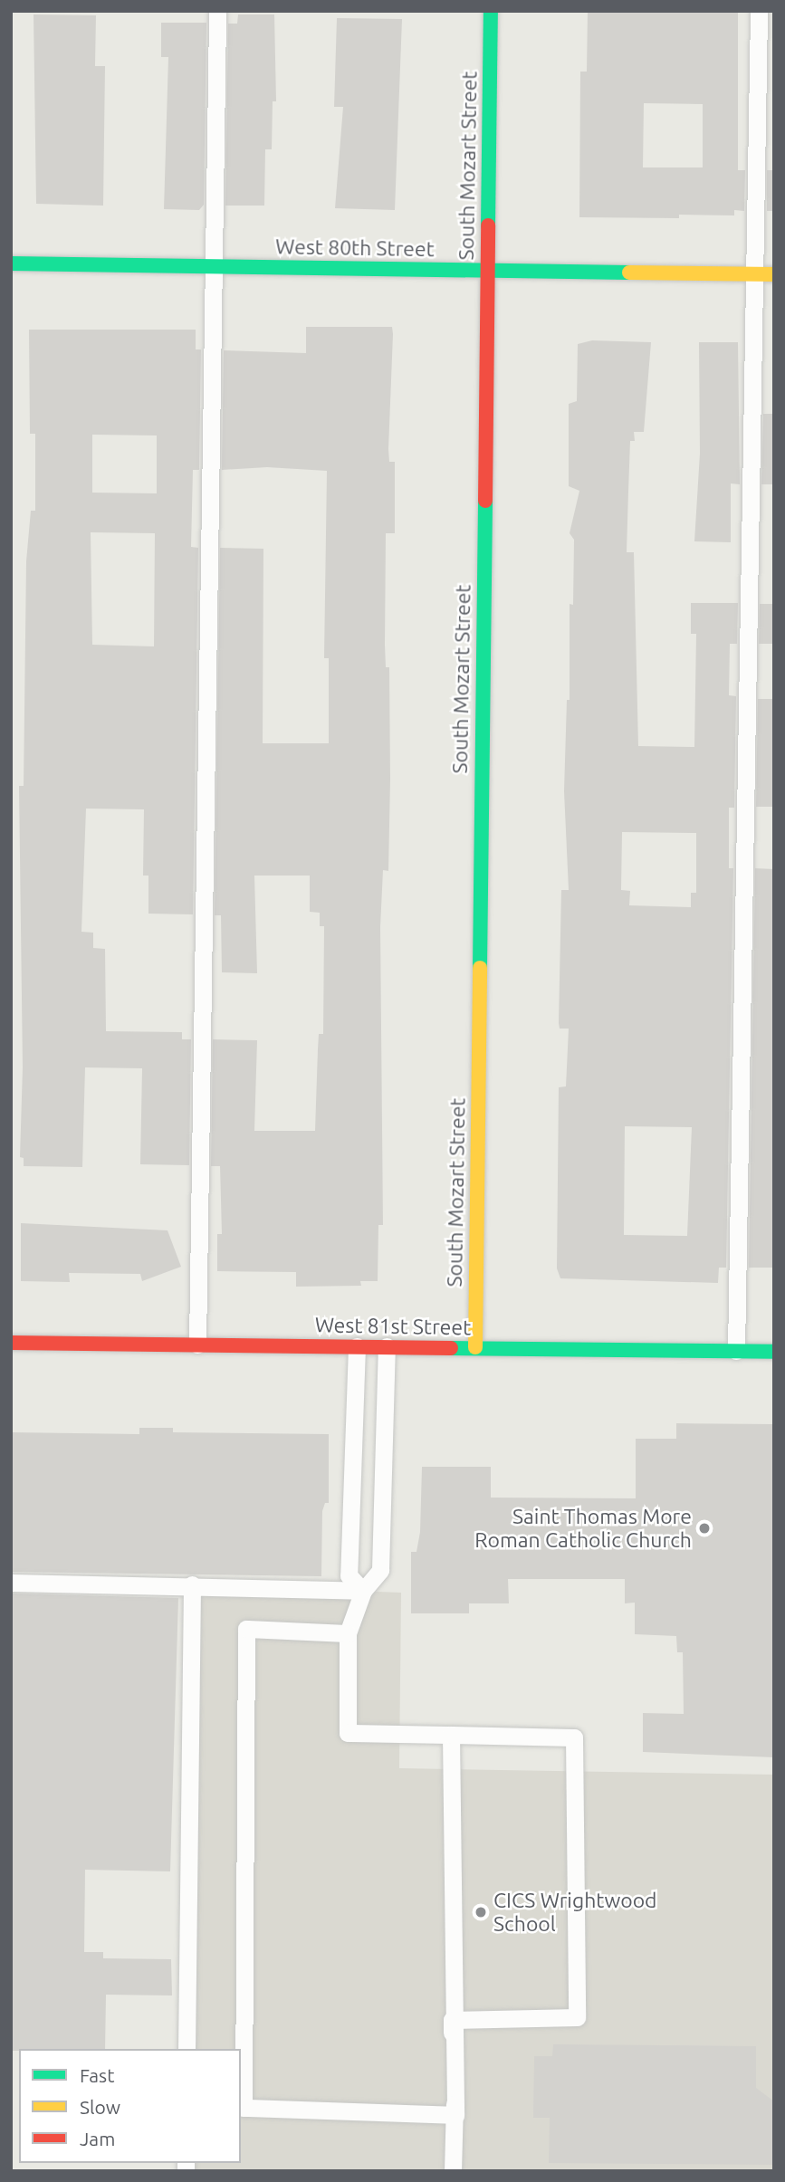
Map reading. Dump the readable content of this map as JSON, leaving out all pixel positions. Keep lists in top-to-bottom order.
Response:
{
  "streets": {
    "street": ["South Mozart Street", "West 80th Street", "West 81st Street"]
  },
  "crossings": [
    ["South Mozart Street", "West 80th Street"],
    ["South Mozart Street", "West 81st Street"]
  ],
  "places": ["Saint Thomas More Roman Catholic Church", "CICS Wrightwood School"],
  "legend": ["Fast", "Slow", "Jam"]
}
